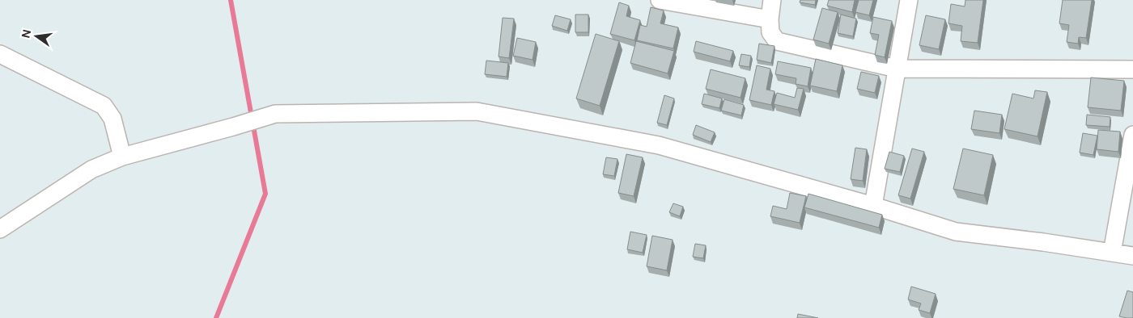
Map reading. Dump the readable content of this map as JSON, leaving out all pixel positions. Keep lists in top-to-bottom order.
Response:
{
  "north": "left"
}
